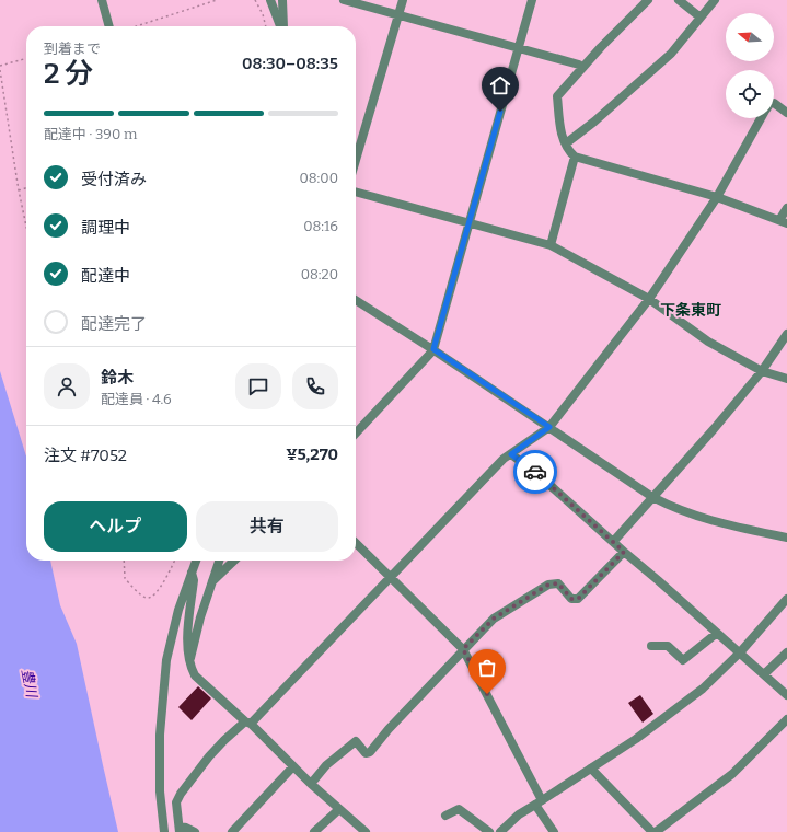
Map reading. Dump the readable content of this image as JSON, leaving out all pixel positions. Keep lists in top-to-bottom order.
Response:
{
  "districts": ["下条東町"],
  "water": ["豊川"],
  "north": "left",
  "page": {
    "heading": ["2 分", "到着まで", "08:30–08:35"],
    "panel": [
      "鈴木",
      "配達員 · 4.6",
      "注文 #7052",
      "¥5,270"
    ],
    "bar": "配達中 · 390 m",
    "list": [
      ["受付済み", "08:00"],
      ["調理中", "08:16"],
      ["配達中", "08:20"],
      "配達完了"
    ],
    "buttons": ["ヘルプ", "共有"]
  }
}
